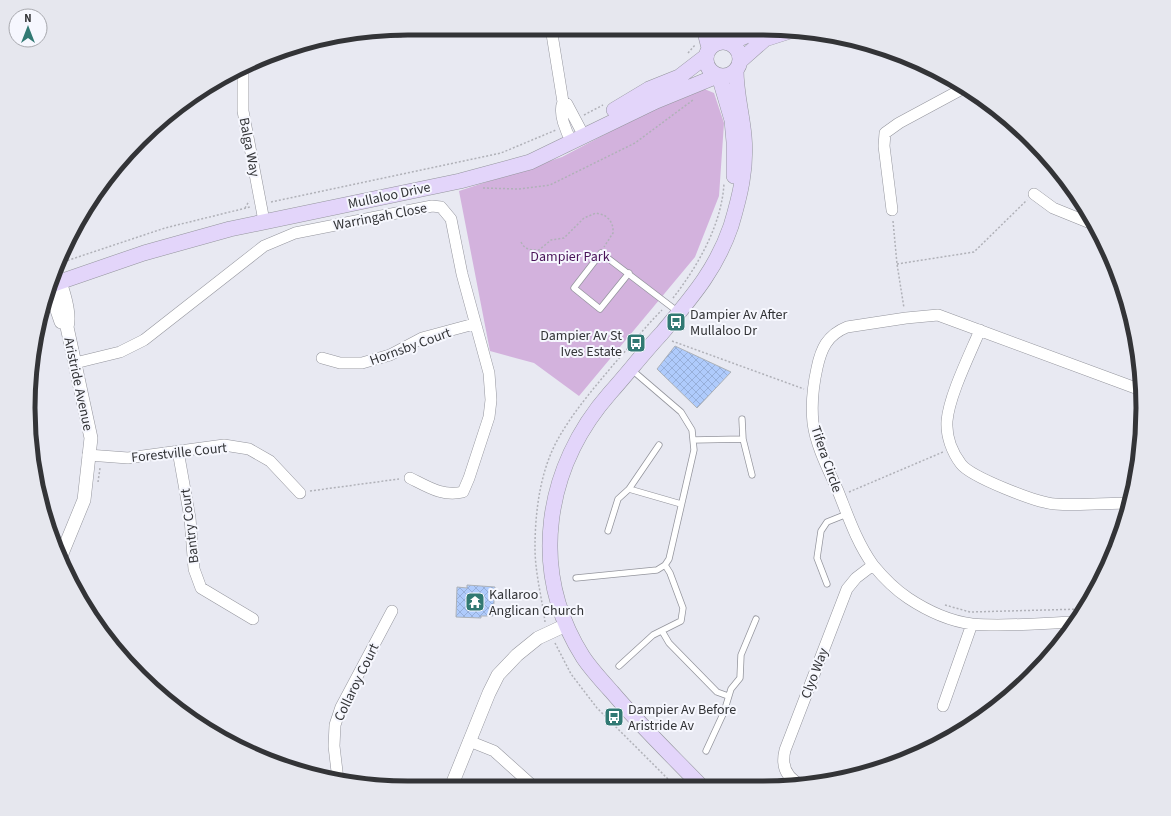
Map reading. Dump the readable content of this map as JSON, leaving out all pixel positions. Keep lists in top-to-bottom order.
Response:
{
  "streets": {
    "main road": ["Mullaloo Drive"],
    "street": [
      "Balga Way",
      "Warringah Close",
      "Hornsby Court",
      "Aristride Avenue",
      "Forestville Court",
      "Tifera Circle",
      "Bantry Court",
      "Clyo Way",
      "Collaroy Court"
    ]
  },
  "crossings": [
    ["Balga Way", "Mullaloo Drive"],
    ["Warringah Close", "Hornsby Court"],
    ["Warringah Close", "Aristride Avenue"],
    ["Aristride Avenue", "Forestville Court"],
    ["Forestville Court", "Bantry Court"],
    ["Tifera Circle", "Clyo Way"]
  ],
  "parks": ["Dampier Park"],
  "places": {
    "bus stop": ["Dampier Av After Mullaloo Dr", "Dampier Av St Ives Estate", "Dampier Av Before Aristride Av"],
    "temple": ["Kallaroo Anglican Church"]
  },
  "north": "top"
}
